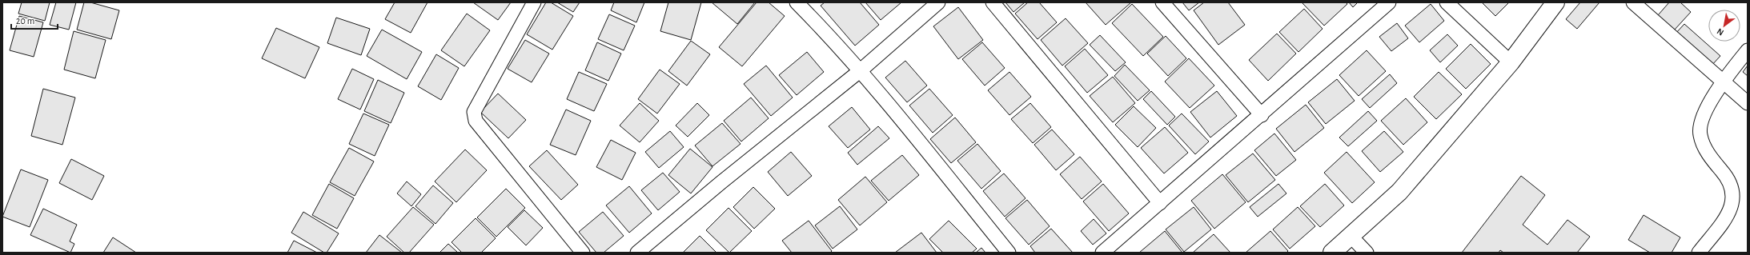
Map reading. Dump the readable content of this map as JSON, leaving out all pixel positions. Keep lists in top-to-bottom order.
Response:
{
  "scale_bar": "20 m",
  "north": "bottom left"
}
